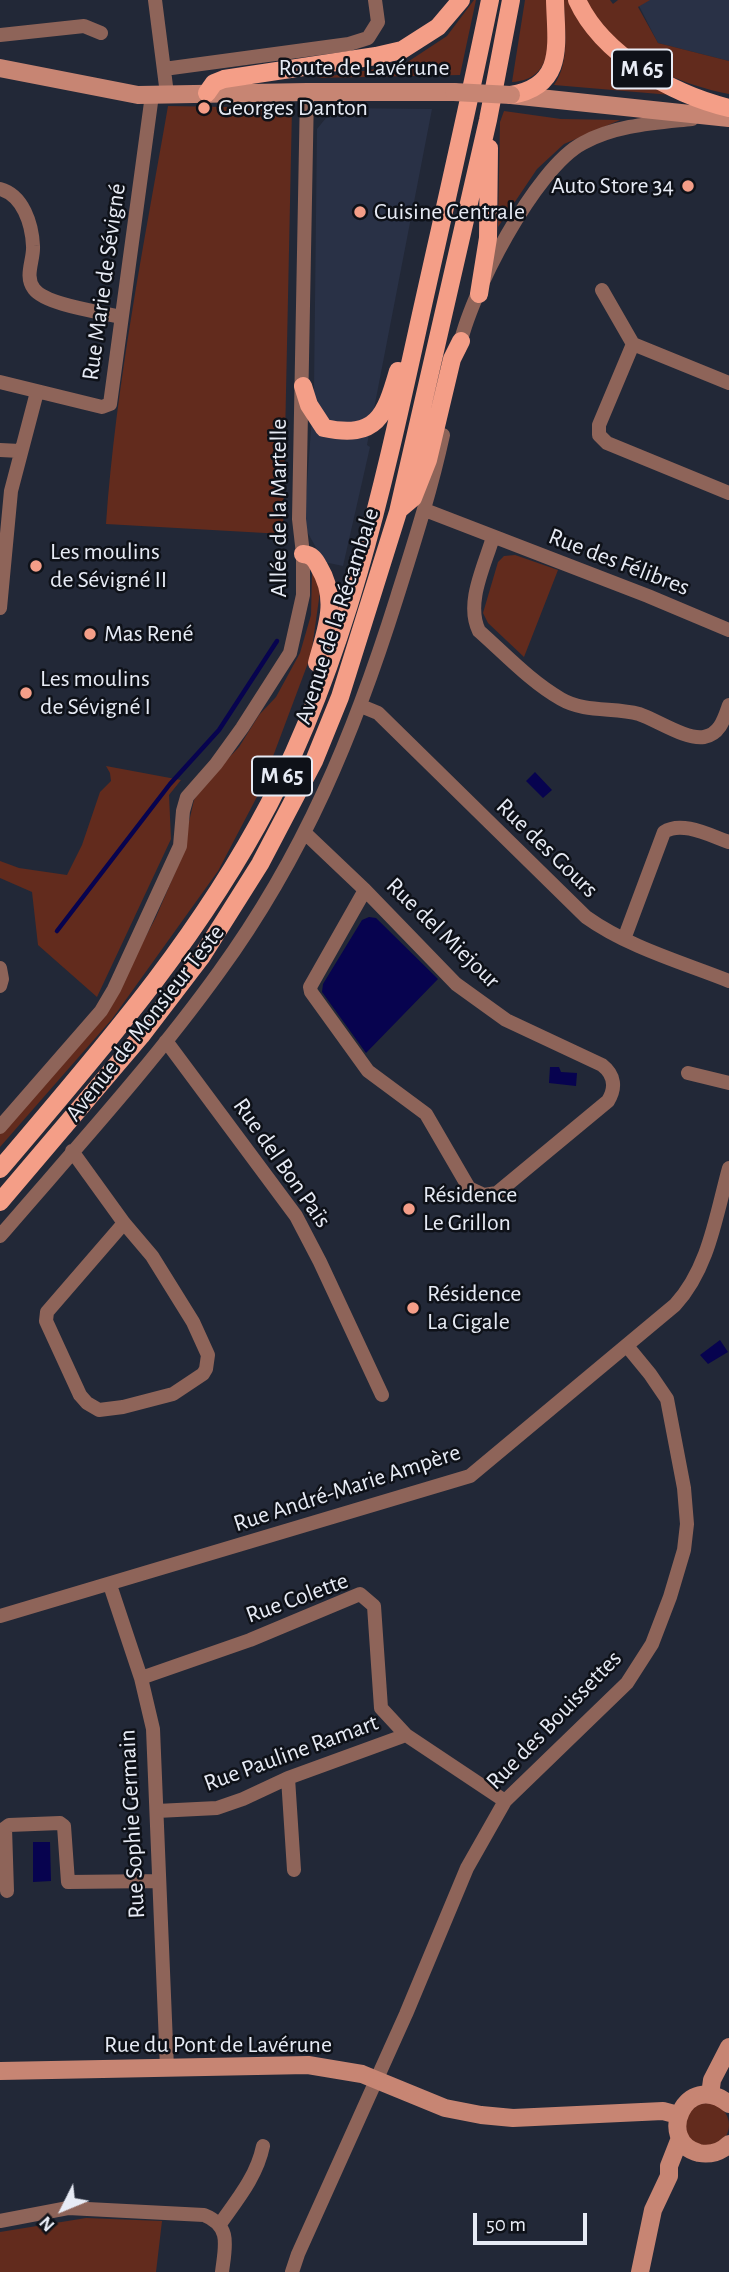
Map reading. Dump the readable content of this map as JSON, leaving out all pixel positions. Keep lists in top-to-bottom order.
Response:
{
  "streets": {
    "main road": ["M 65", "Avenue de la Récambale"],
    "street": [
      "Route de Lavérune",
      "Rue Marie de Sévigné",
      "Allée de la Martelle",
      "Rue des Félibres",
      "Rue des Gours",
      "Rue del Miejour",
      "Avenue de Monsieur Teste",
      "Rue del Bon Païs",
      "Rue André-Marie Ampère",
      "Rue Colette",
      "Rue des Bouissettes",
      "Rue Pauline Ramart",
      "Rue Sophie Germain",
      "Rue du Pont de Lavérune"
    ]
  },
  "crossings": [
    ["Route de Lavérune", "M 65"],
    ["Route de Lavérune", "Rue Marie de Sévigné"],
    ["Route de Lavérune", "Allée de la Martelle"],
    ["Route de Lavérune", "Avenue de Monsieur Teste"],
    ["M 65", "Avenue de Monsieur Teste"],
    ["Rue des Félibres", "Avenue de Monsieur Teste"],
    ["Rue des Gours", "Avenue de Monsieur Teste"],
    ["Rue del Miejour", "Avenue de Monsieur Teste"],
    ["Avenue de Monsieur Teste", "Rue del Bon Païs"],
    ["Rue André-Marie Ampère", "Rue des Bouissettes"],
    ["Rue André-Marie Ampère", "Rue Sophie Germain"],
    ["Rue Colette", "Rue Pauline Ramart"],
    ["Rue Colette", "Rue Sophie Germain"],
    ["Rue des Bouissettes", "Rue Pauline Ramart"],
    ["Rue des Bouissettes", "Rue du Pont de Lavérune"],
    ["Rue Pauline Ramart", "Rue Sophie Germain"],
    ["Rue Sophie Germain", "Rue du Pont de Lavérune"]
  ],
  "places": [
    "Georges Danton",
    "Auto Store 34",
    "Cuisine Centrale",
    "Les moulins de Sévigné II",
    "Mas René",
    "Les moulins de Sévigné I",
    "Résidence Le Grillon",
    "Résidence La Cigale"
  ],
  "scale_bar": "50 m",
  "north": "bottom left"
}
